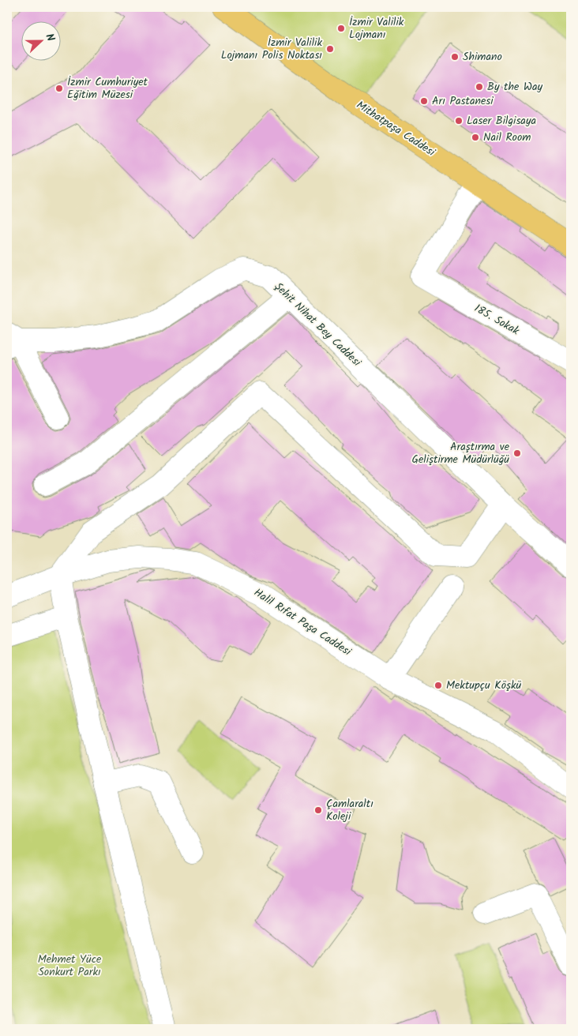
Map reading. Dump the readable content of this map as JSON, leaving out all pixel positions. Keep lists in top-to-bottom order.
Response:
{
  "streets": {
    "main road": ["Mithatpaşa Caddesi"],
    "street": ["185. Sokak", "Şehit Nihat Bey Caddesi", "Halil Rıfat Paşa Caddesi"]
  },
  "crossings": [
    ["Mithatpaşa Caddesi", "185. Sokak"]
  ],
  "parks": ["Mehmet Yüce Sonkurt Parkı"],
  "places": [
    "İzmir Valilik Lojmanı",
    "İzmir Valilik Lojmanı Polis Noktası",
    "Shimano",
    "By the Way",
    "İzmir Cumhuriyet Eğitim Müzesi",
    "Arı Pastanesi",
    "Laser Bilgisaya",
    "Nail Room",
    "Araştırma ve Geliştirme Müdürlüğü",
    "Mektupçu Köşkü",
    "Çamlaraltı Koleji"
  ],
  "north": "right"
}
